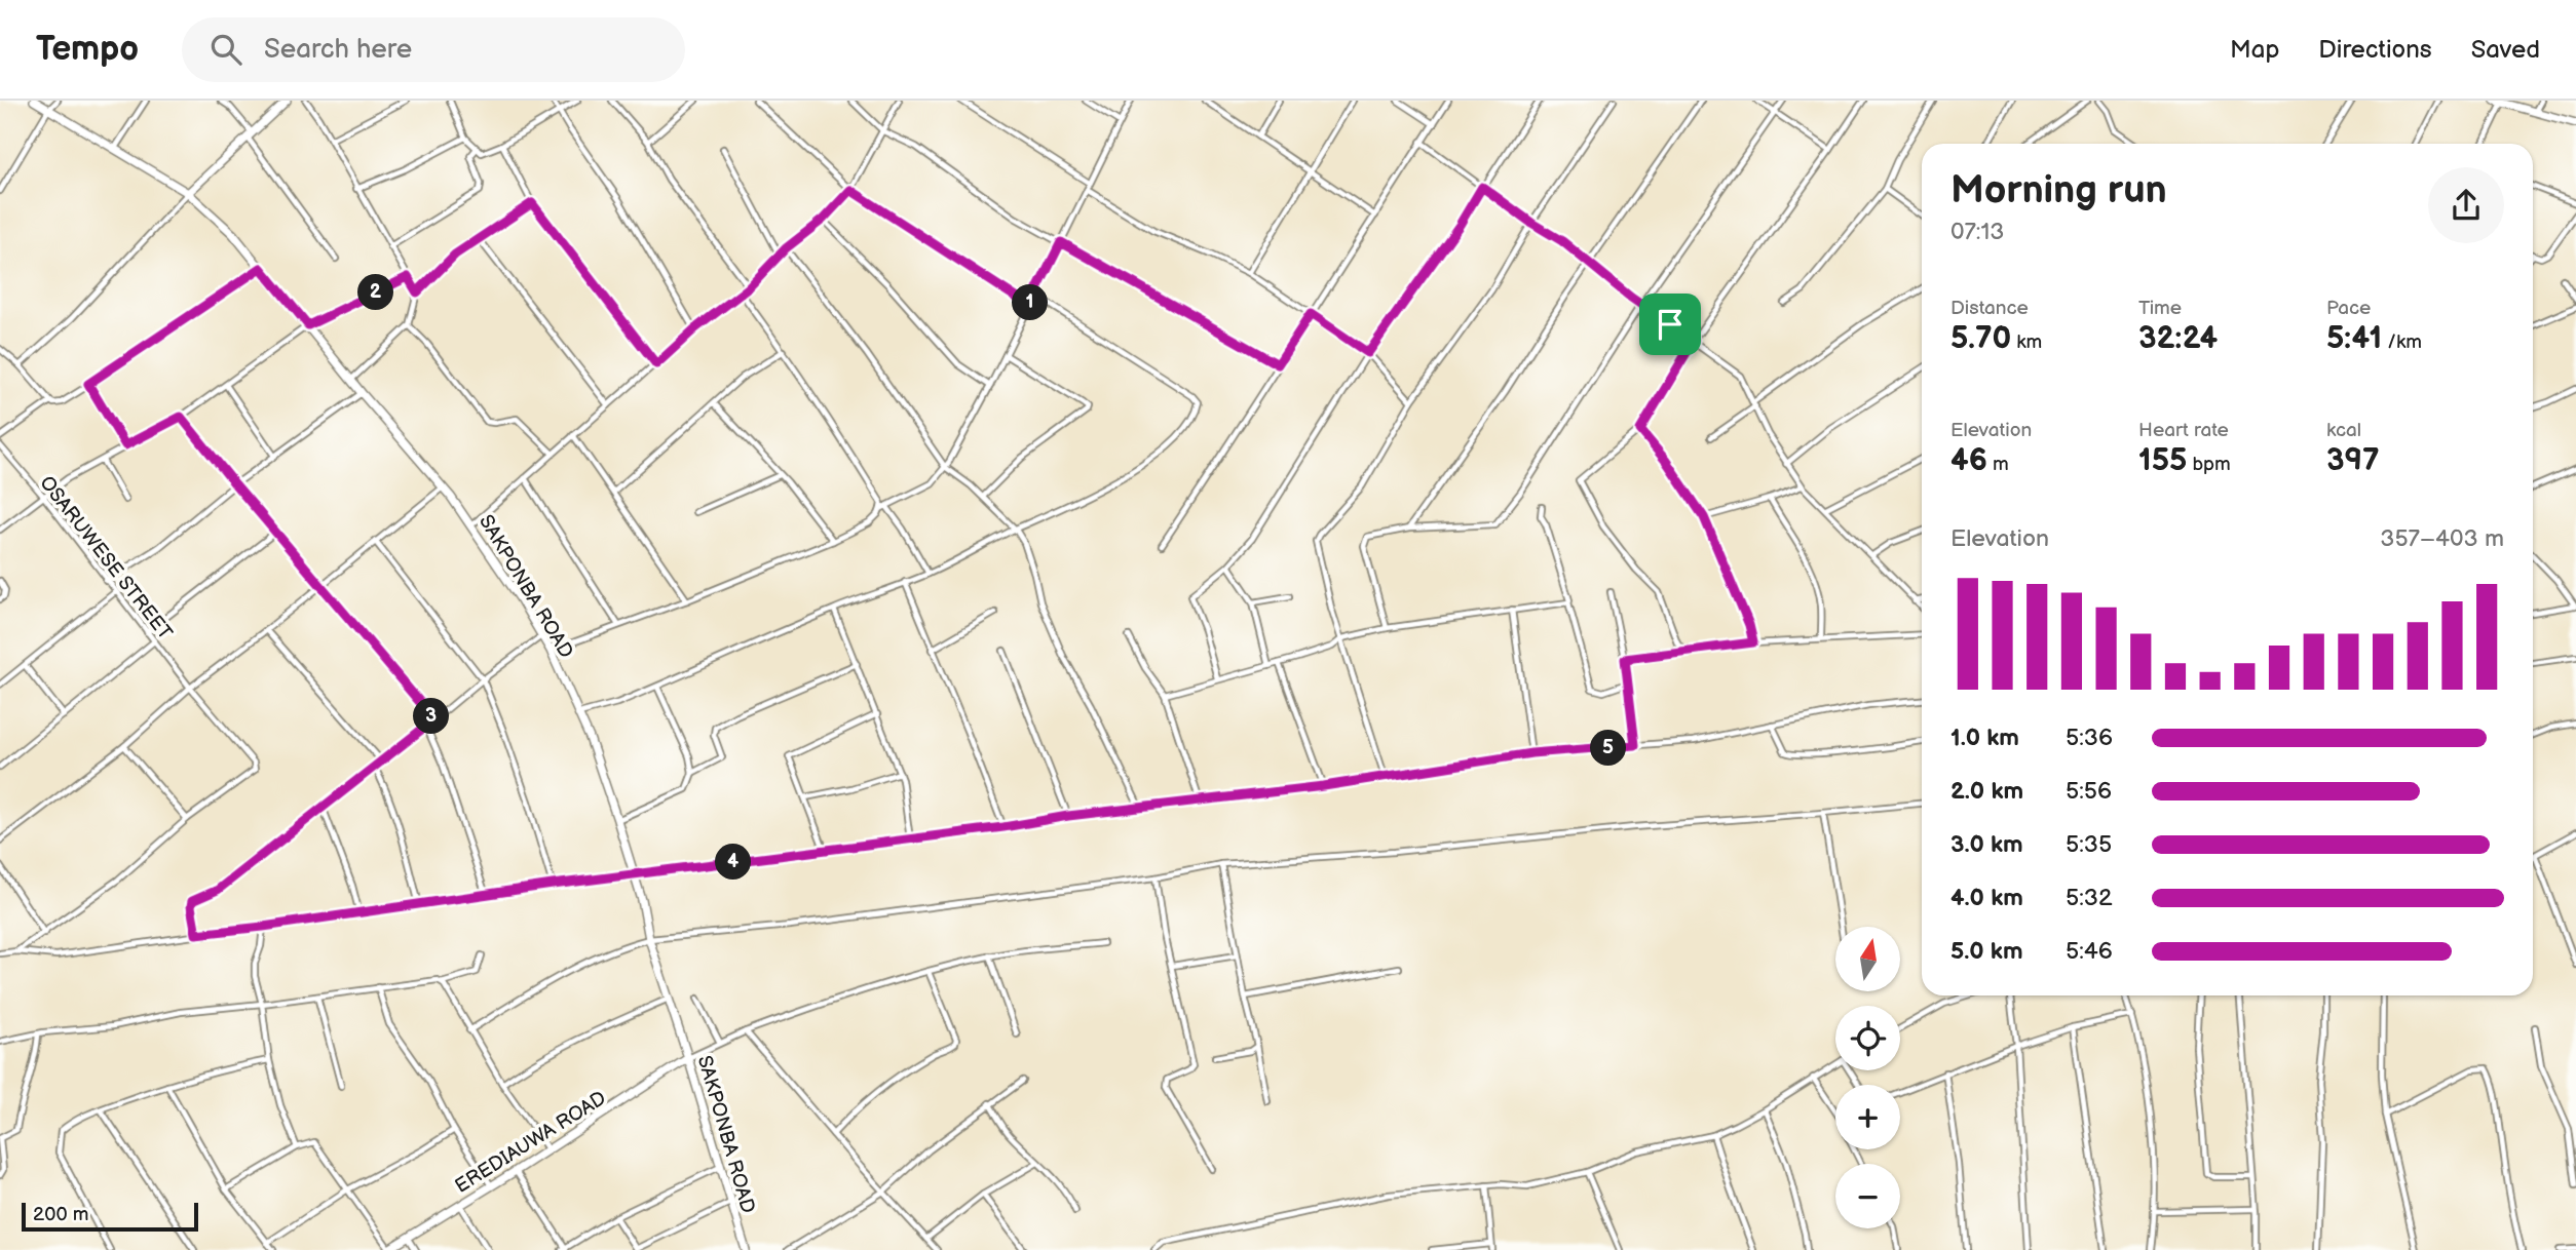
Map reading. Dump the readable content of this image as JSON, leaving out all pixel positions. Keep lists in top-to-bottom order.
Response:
{
  "streets": {
    "main road": ["SAKPONBA ROAD", "EREDIAUWA ROAD"],
    "street": ["OSARUWESE STREET"]
  },
  "crossings": [
    ["SAKPONBA ROAD", "EREDIAUWA ROAD"]
  ],
  "scale_bar": "200 m",
  "north": "top",
  "page": {
    "header": "Tempo",
    "search": "Search here",
    "nav": ["Map", "Directions", "Saved"],
    "heading": ["Morning run", "07:13"],
    "stats": [
      ["Distance", "5.70 km"],
      ["Time", "32:24"],
      ["Pace", "5:41 /km"],
      ["Elevation", "46 m"],
      ["Heart rate", "155 bpm"],
      ["kcal", "397"]
    ],
    "pins": [
      "2",
      "1",
      "3",
      "5",
      "4"
    ],
    "chart": ["Elevation", "357–403 m"],
    "list": [
      {
        "name": "1.0 km",
        "note": "5:36"
      },
      {
        "name": "2.0 km",
        "note": "5:56"
      },
      {
        "name": "3.0 km",
        "note": "5:35"
      },
      {
        "name": "4.0 km",
        "note": "5:32"
      },
      {
        "name": "5.0 km",
        "note": "5:46"
      }
    ],
    "map_buttons": ["+", "−"],
    "scale": "200 m"
  }
}
